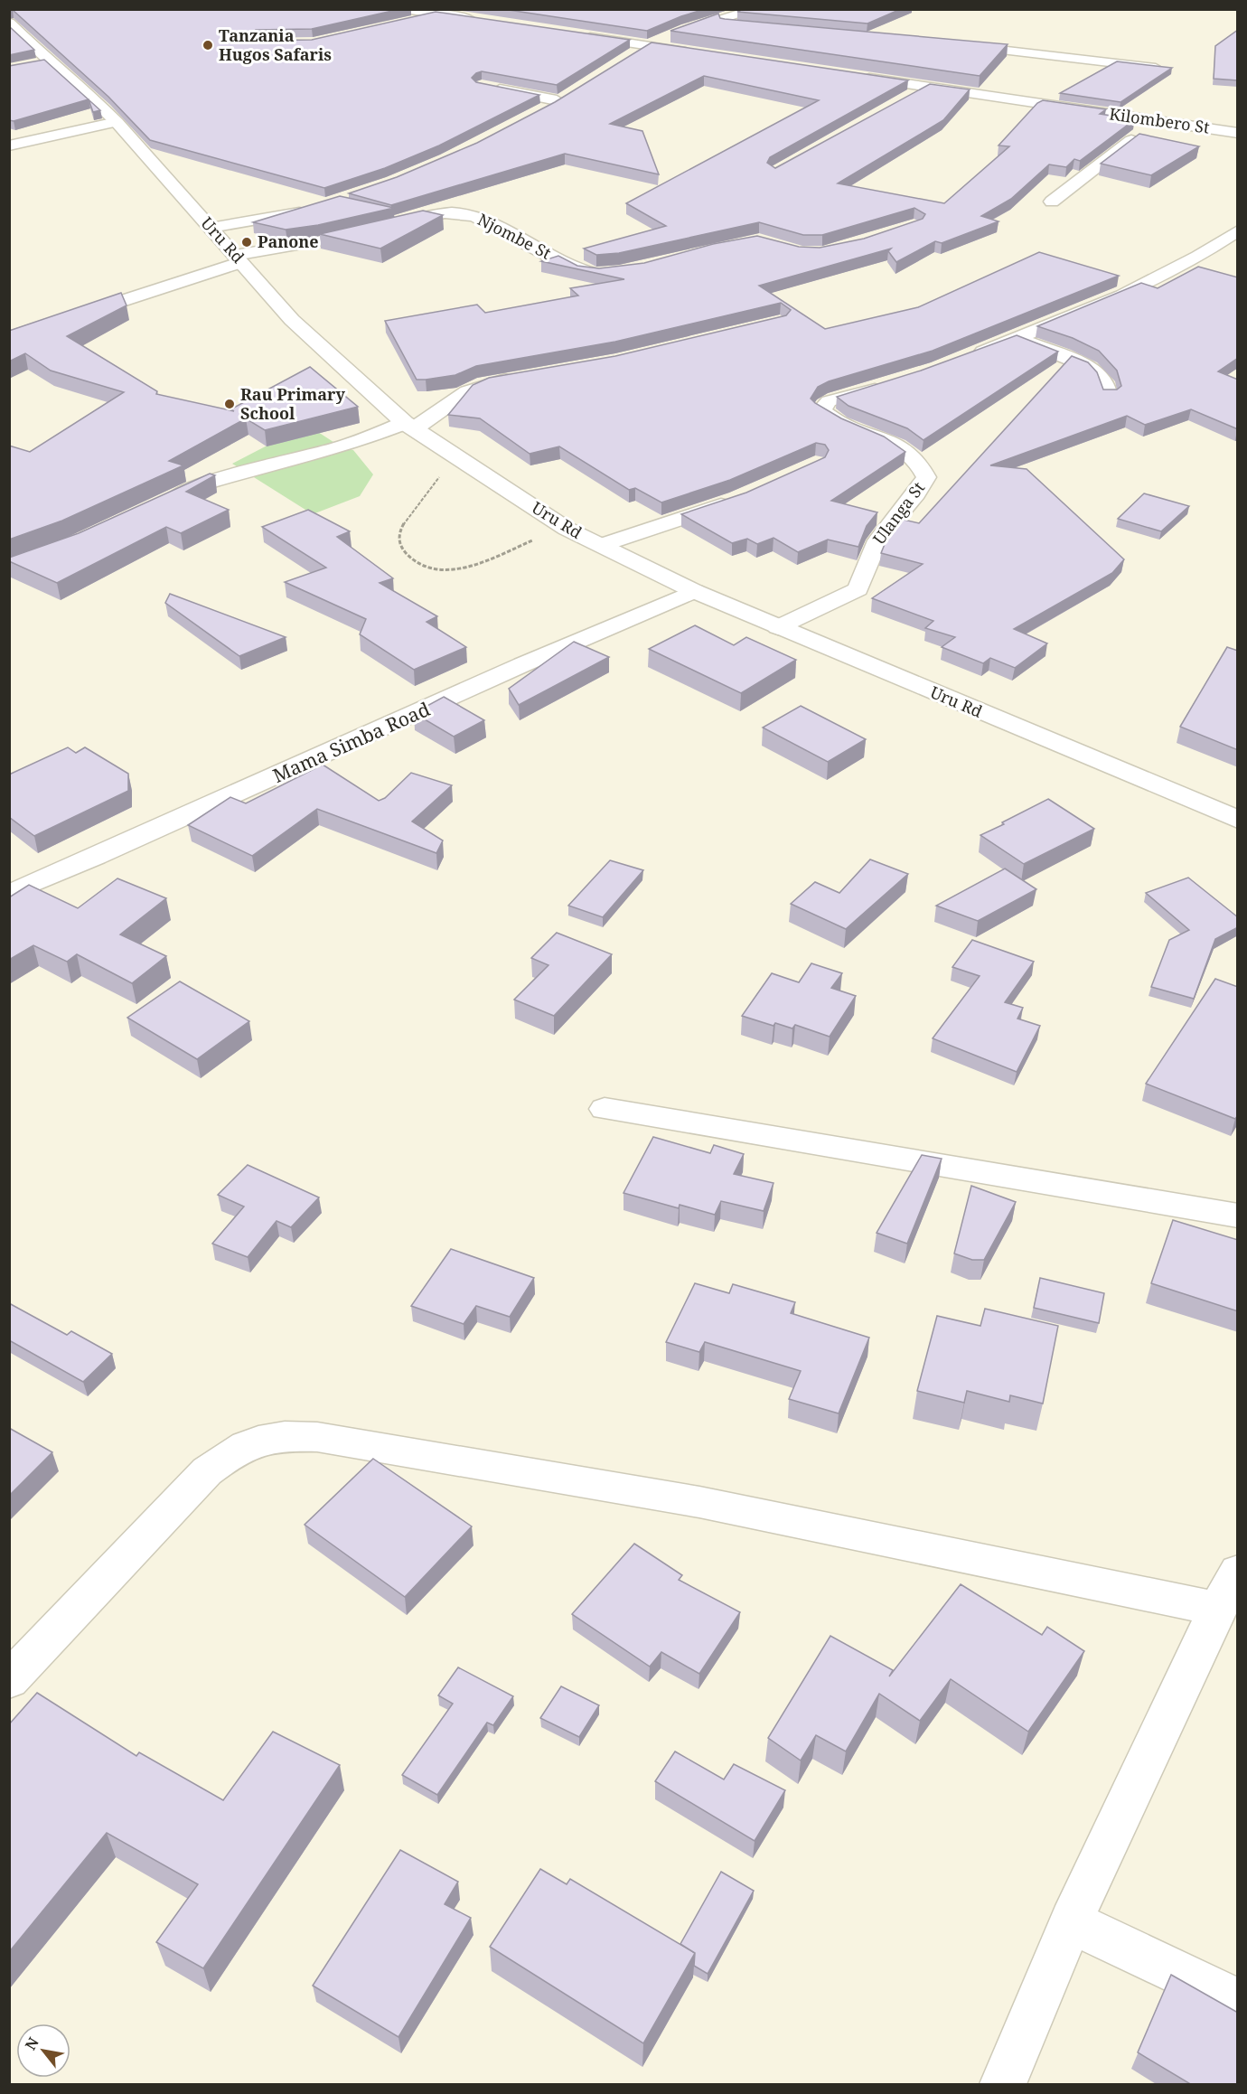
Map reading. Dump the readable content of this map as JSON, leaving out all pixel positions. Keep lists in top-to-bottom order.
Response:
{
  "streets": {
    "street": [
      "Kilombero St",
      "Njombe St",
      "Uru Rd",
      "Ulanga St",
      "Mama Simba Road"
    ]
  },
  "crossings": [
    ["Uru Rd", "Ulanga St"],
    ["Uru Rd", "Mama Simba Road"]
  ],
  "places": ["Tanzania Hugos Safaris", "Panone", "Rau Primary School"],
  "north": "top left"
}
